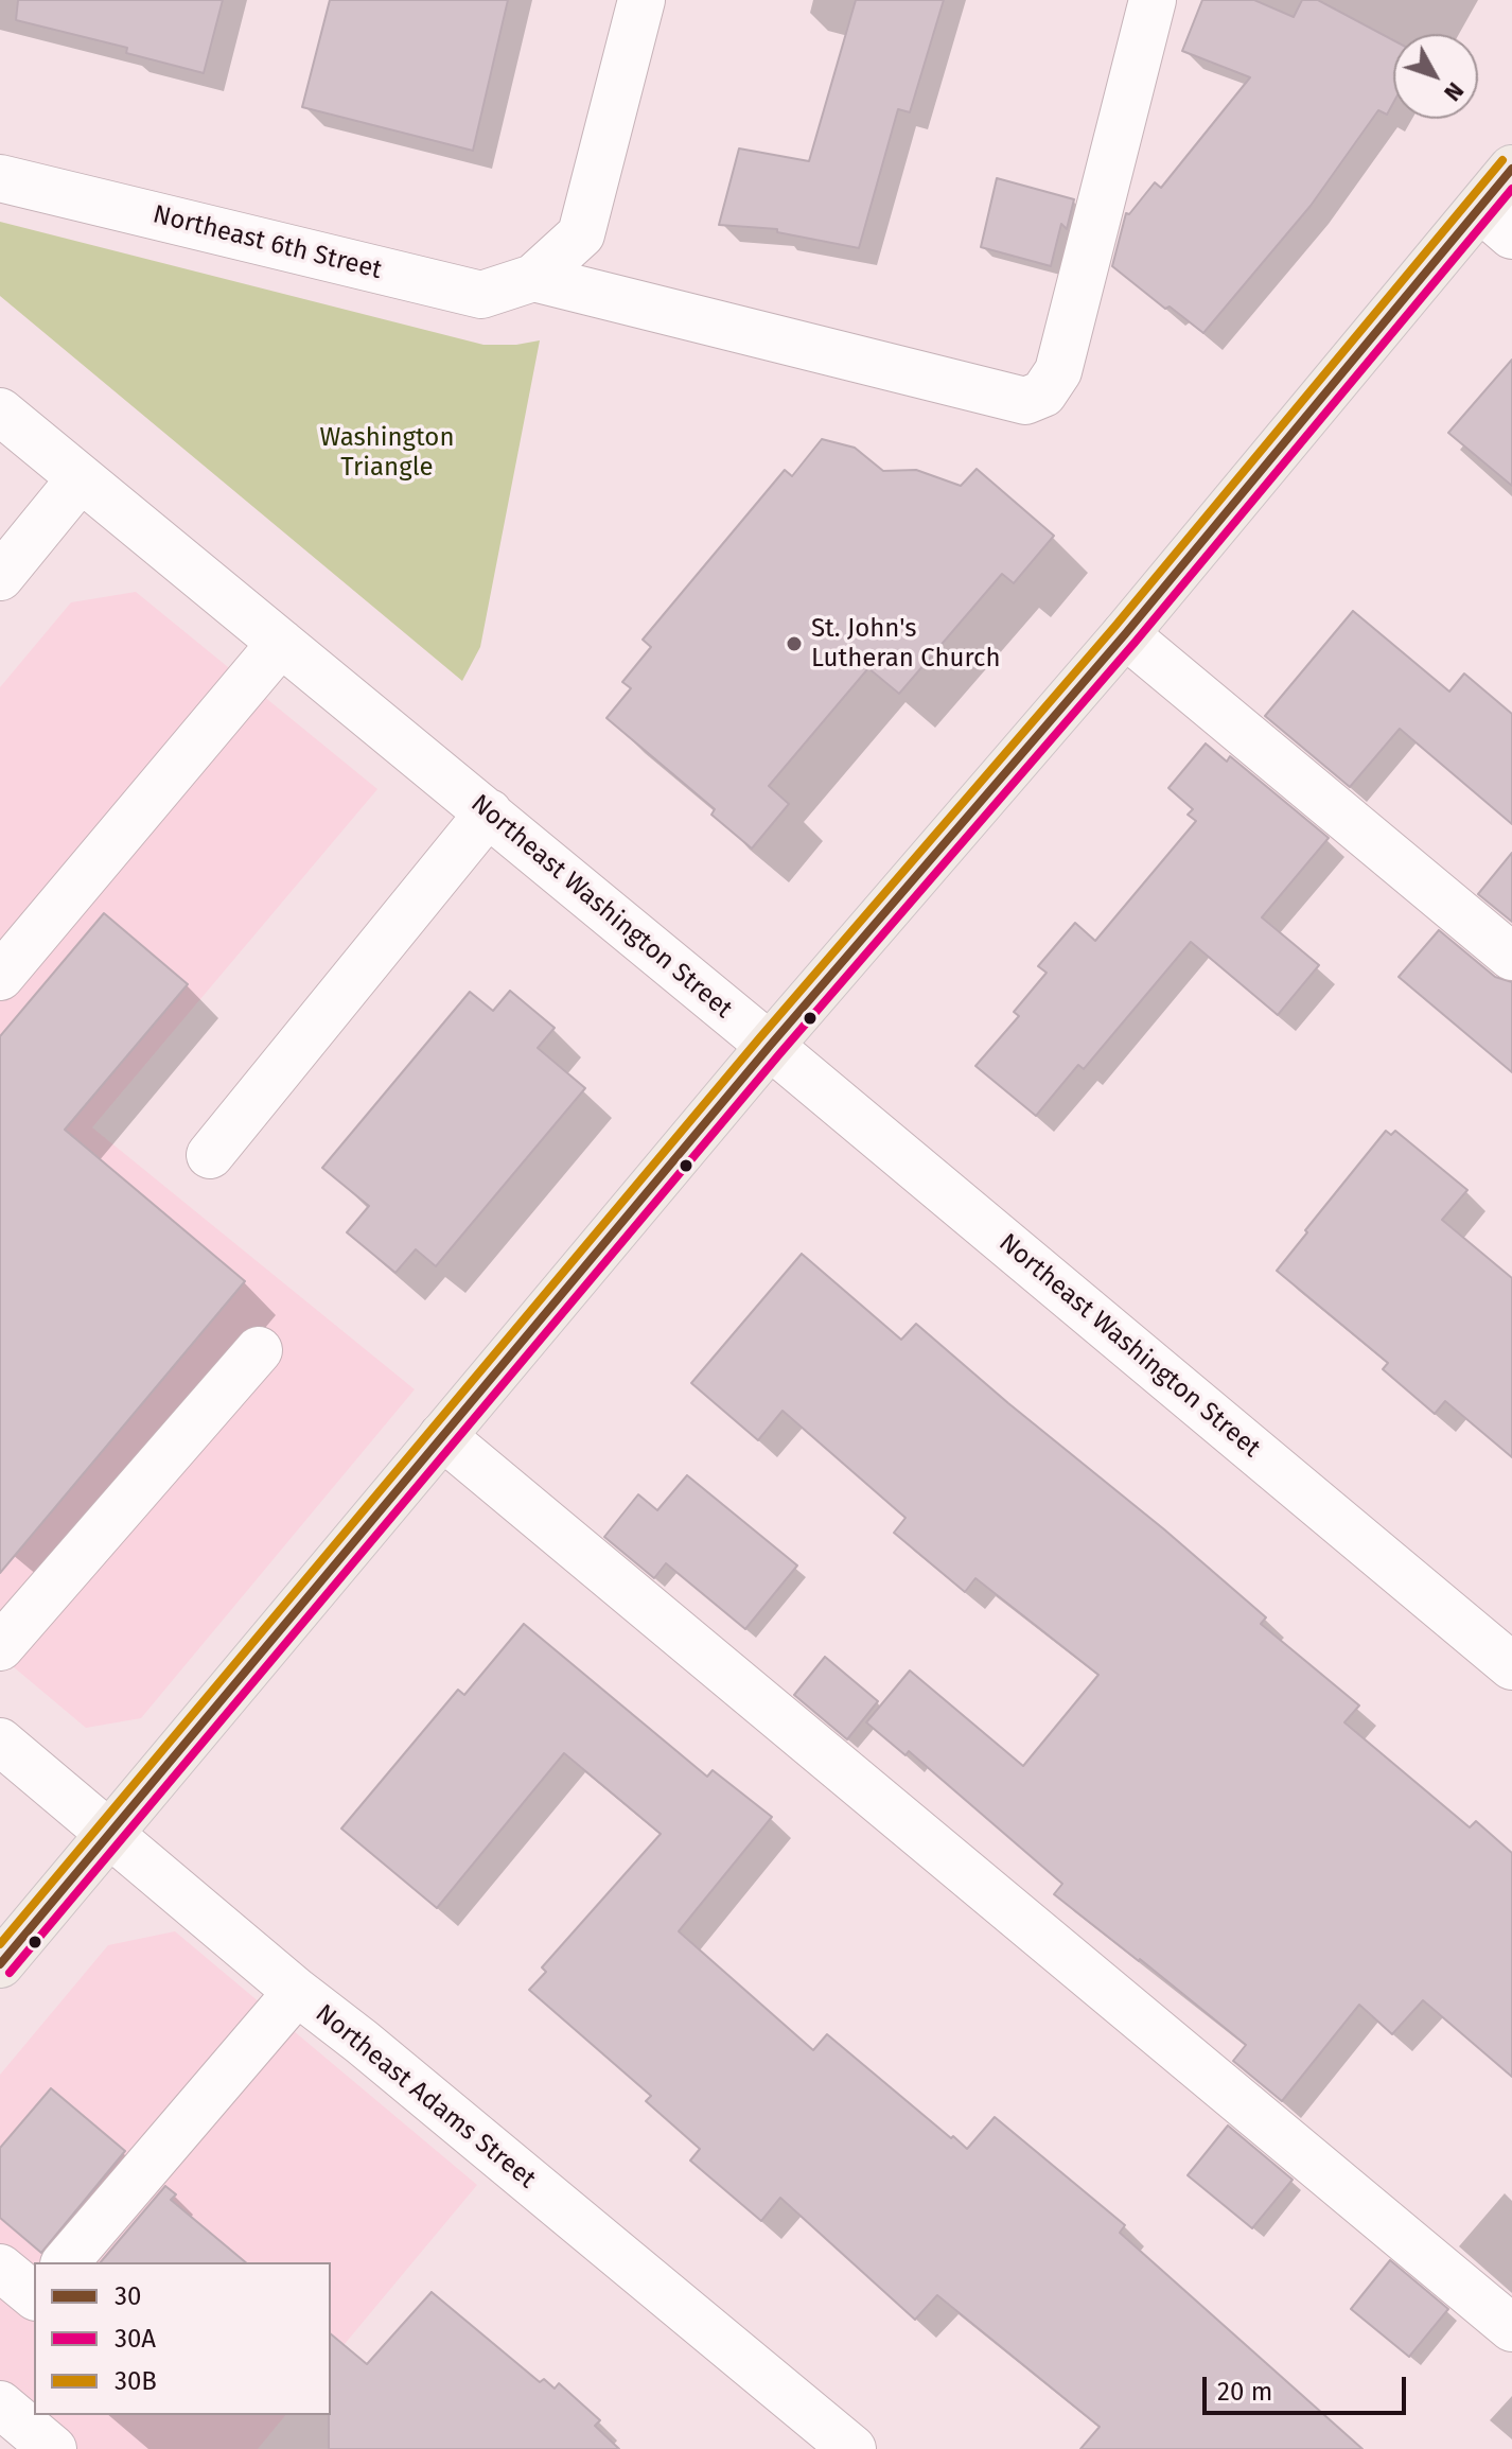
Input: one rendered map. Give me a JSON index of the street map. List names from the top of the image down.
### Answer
{
  "streets": {
    "street": ["Northeast 6th Street", "Northeast Washington Street", "Northeast Adams Street"]
  },
  "parks": ["Washington Triangle"],
  "places": ["St. John's Lutheran Church"],
  "lines": ["transit line 30B", "transit line 30", "transit line 30A"],
  "legend": ["30", "30A", "30B"],
  "scale_bar": "20 m",
  "north": "bottom right"
}
